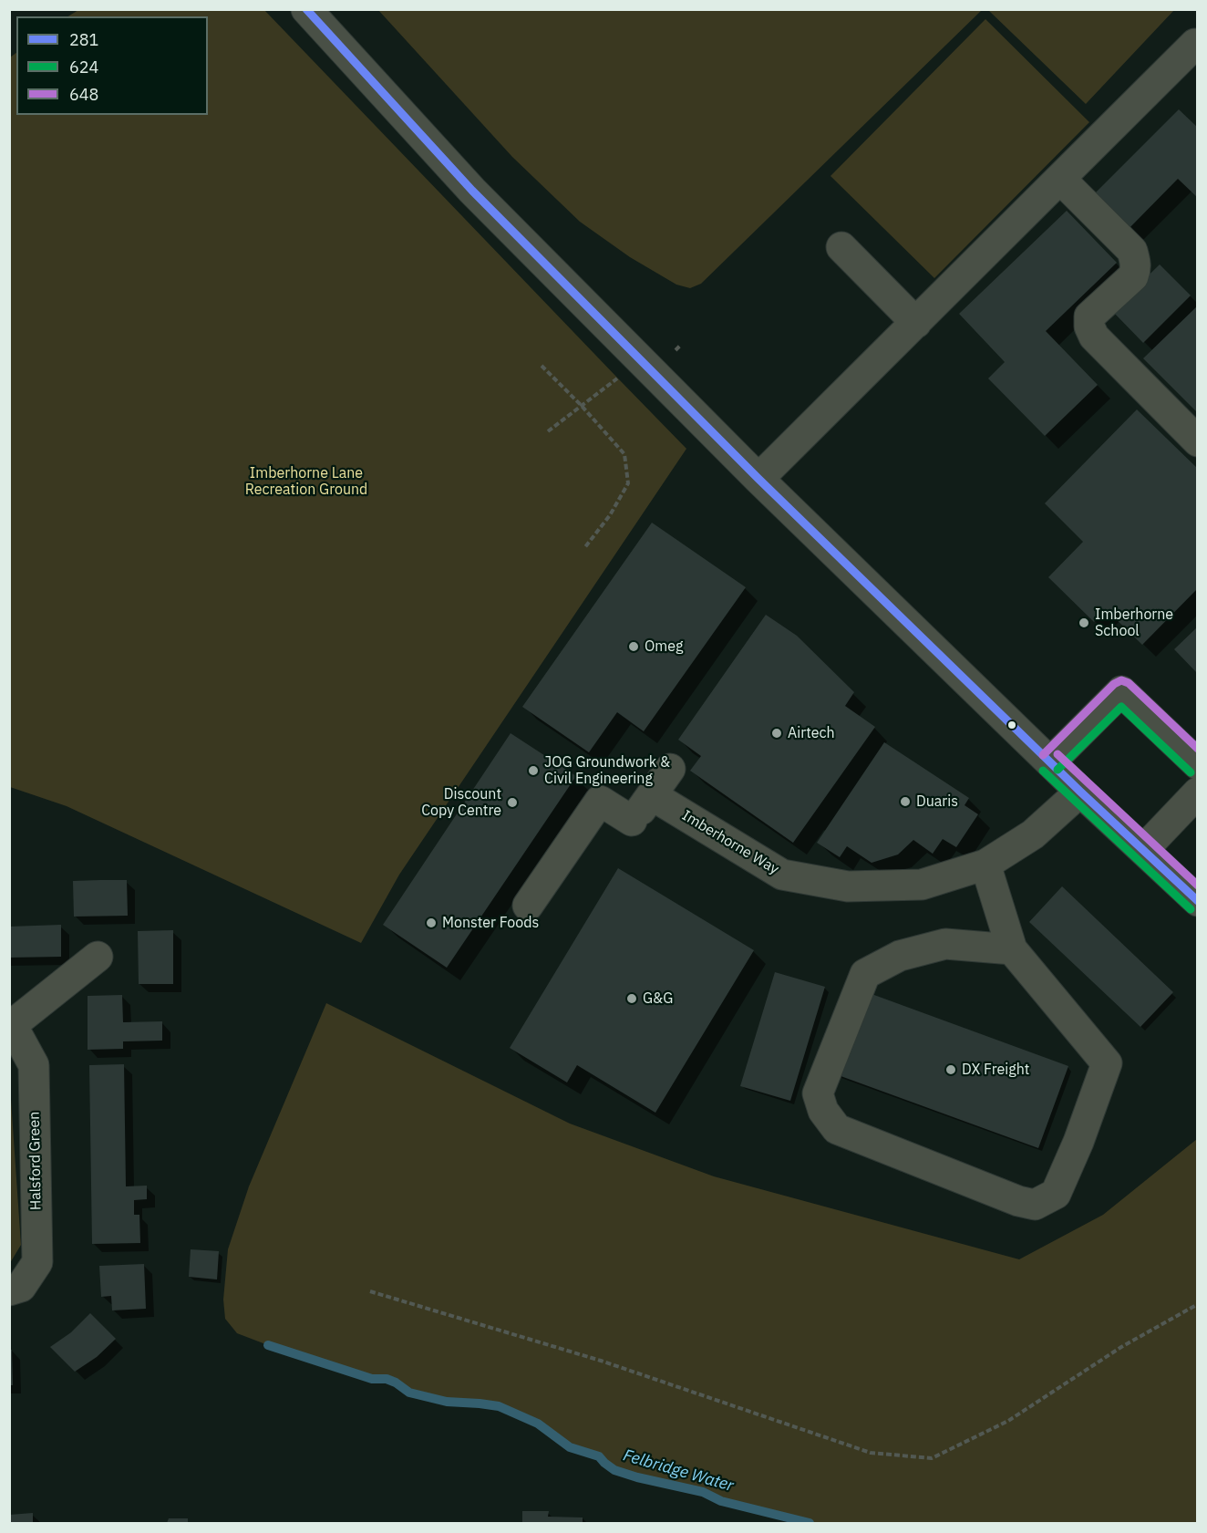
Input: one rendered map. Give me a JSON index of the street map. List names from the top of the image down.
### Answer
{
  "streets": {
    "street": ["Imberhorne Way", "Halsford Green"]
  },
  "water": ["Felbridge Water"],
  "parks": ["Imberhorne Lane Recreation Ground"],
  "places": [
    "Imberhorne School",
    "Omeg",
    "Airtech",
    "JOG Groundwork & Civil Engineering",
    "Duaris",
    "Discount Copy Centre",
    "Monster Foods",
    "G&G",
    "DX Freight"
  ],
  "lines": ["transit line 281", "transit line 648", "transit line 624"],
  "legend": ["281", "624", "648"]
}
